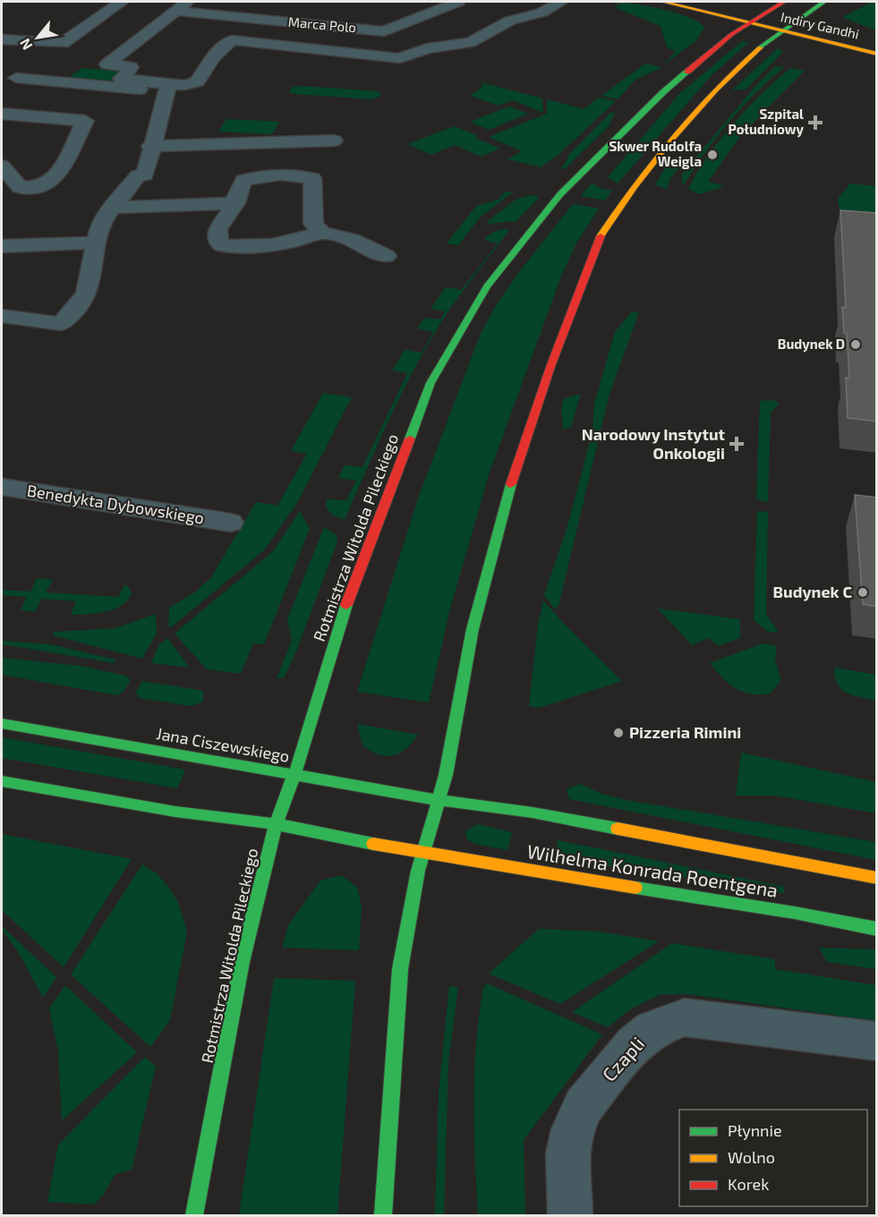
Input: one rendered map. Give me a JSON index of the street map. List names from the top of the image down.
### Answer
{
  "streets": {
    "main road": [
      "Indiry Gandhi",
      "Rotmistrza Witolda Pileckiego",
      "Jana Ciszewskiego",
      "Wilhelma Konrada Roentgena"
    ],
    "street": ["Marca Polo", "Benedykta Dybowskiego", "Czapli"]
  },
  "crossings": [
    ["Indiry Gandhi", "Rotmistrza Witolda Pileckiego"],
    ["Rotmistrza Witolda Pileckiego", "Jana Ciszewskiego"],
    ["Jana Ciszewskiego", "Wilhelma Konrada Roentgena"]
  ],
  "places": {
    "health": ["Szpital Południowy", "Narodowy Instytut Onkologii"],
    "other": [
      "Skwer Rudolfa Weigla",
      "Budynek D",
      "Budynek C",
      "Pizzeria Rimini"
    ]
  },
  "legend": ["Płynnie", "Wolno", "Korek"],
  "north": "bottom left"
}
